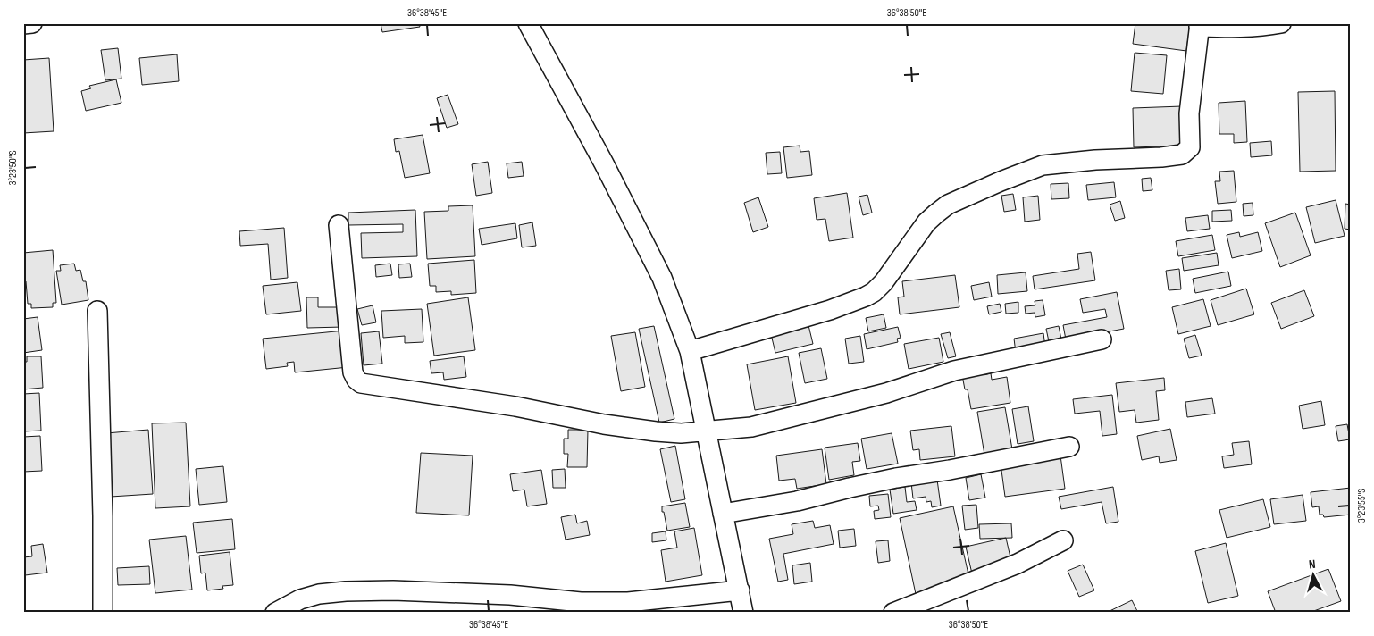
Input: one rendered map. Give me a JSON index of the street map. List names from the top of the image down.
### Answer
{
  "north": "top",
  "coordinates": [
    "36°38'45\"E",
    "36°38'50\"E",
    "3°23'50\"S",
    "3°23'55\"S"
  ]
}
